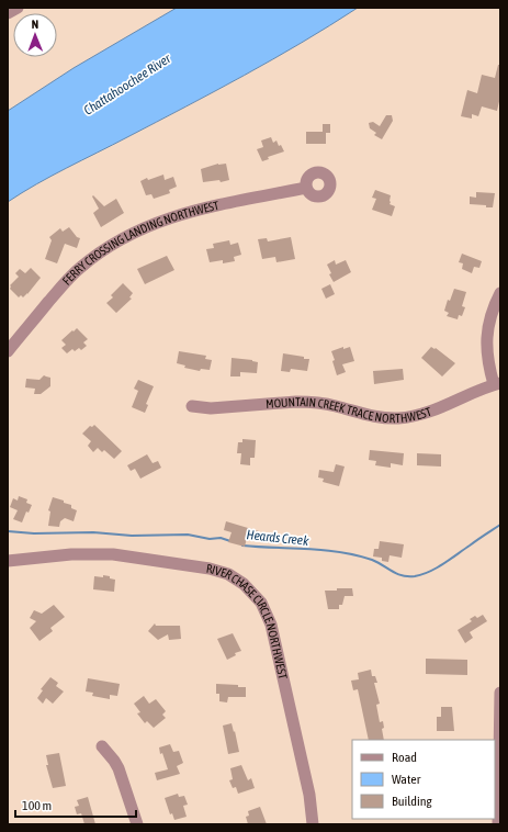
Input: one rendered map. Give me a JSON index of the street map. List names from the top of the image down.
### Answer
{
  "streets": {
    "street": ["FERRY CROSSING LANDING NORTHWEST", "MOUNTAIN CREEK TRACE NORTHWEST", "RIVER CHASE CIRCLE NORTHWEST"]
  },
  "water": ["Chattahoochee River", "Heards Creek"],
  "legend": ["Road", "Water", "Building"],
  "scale_bar": "100 m",
  "north": "top"
}
